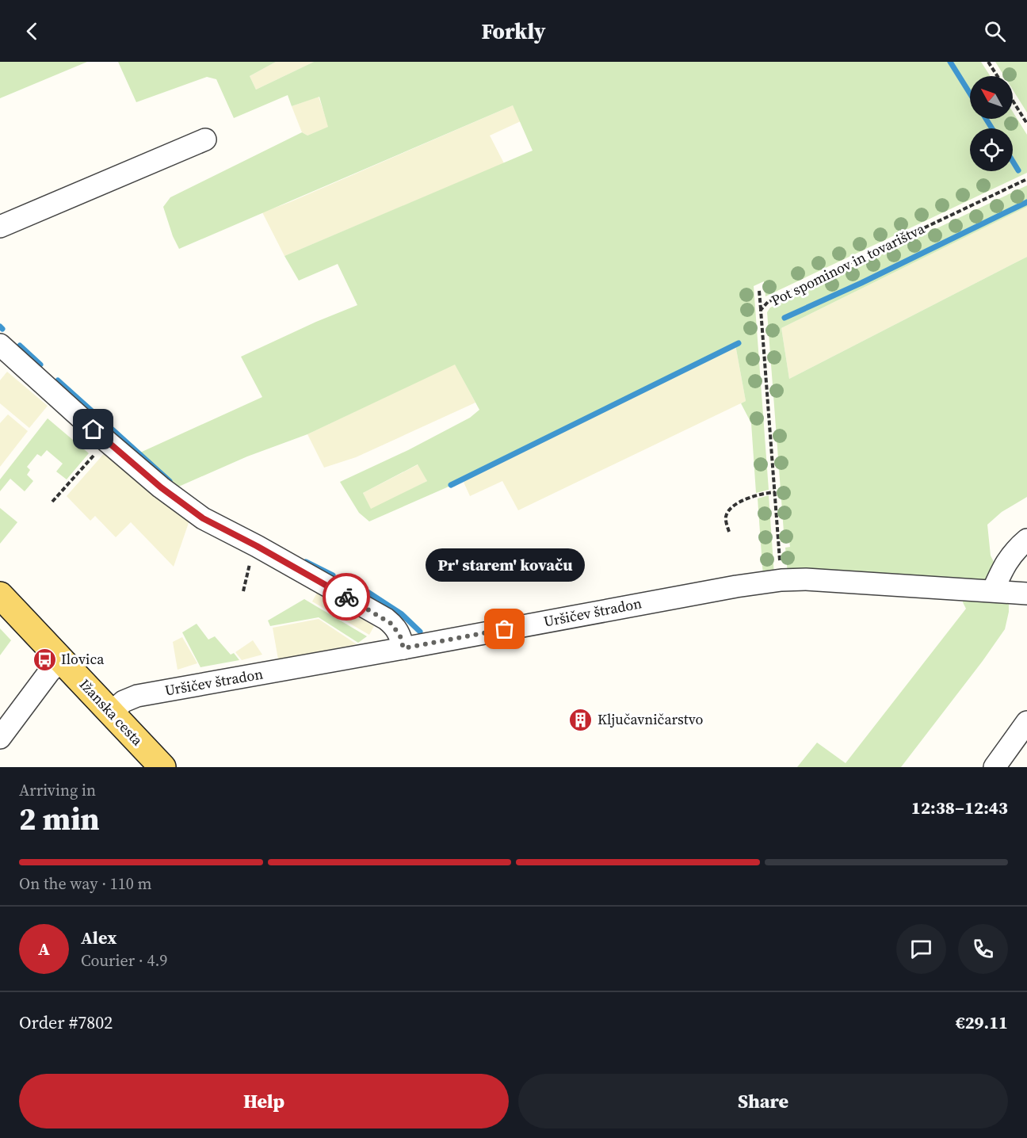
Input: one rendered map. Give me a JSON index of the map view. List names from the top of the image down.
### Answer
{
  "streets": {
    "main road": ["Ižanska cesta"],
    "street": ["Uršičev štradon"],
    "path": ["Pot spominov in tovarištva"]
  },
  "crossings": [
    ["Pot spominov in tovarištva", "Uršičev štradon"],
    ["Uršičev štradon", "Ižanska cesta"]
  ],
  "places": {
    "other": ["Pr' starem' kovaču"],
    "bus stop": ["Ilovica"],
    "building": ["Ključavničarstvo"]
  },
  "north": "top left",
  "page": {
    "header": "Forkly",
    "bubble": "Pr' starem' kovaču",
    "heading": ["2 min", "Arriving in", "12:38–12:43"],
    "panel": [
      "Alex",
      "Courier · 4.9",
      "Order #7802",
      "€29.11"
    ],
    "bar": "On the way · 110 m",
    "round": "A",
    "buttons": ["Help", "Share"]
  }
}
